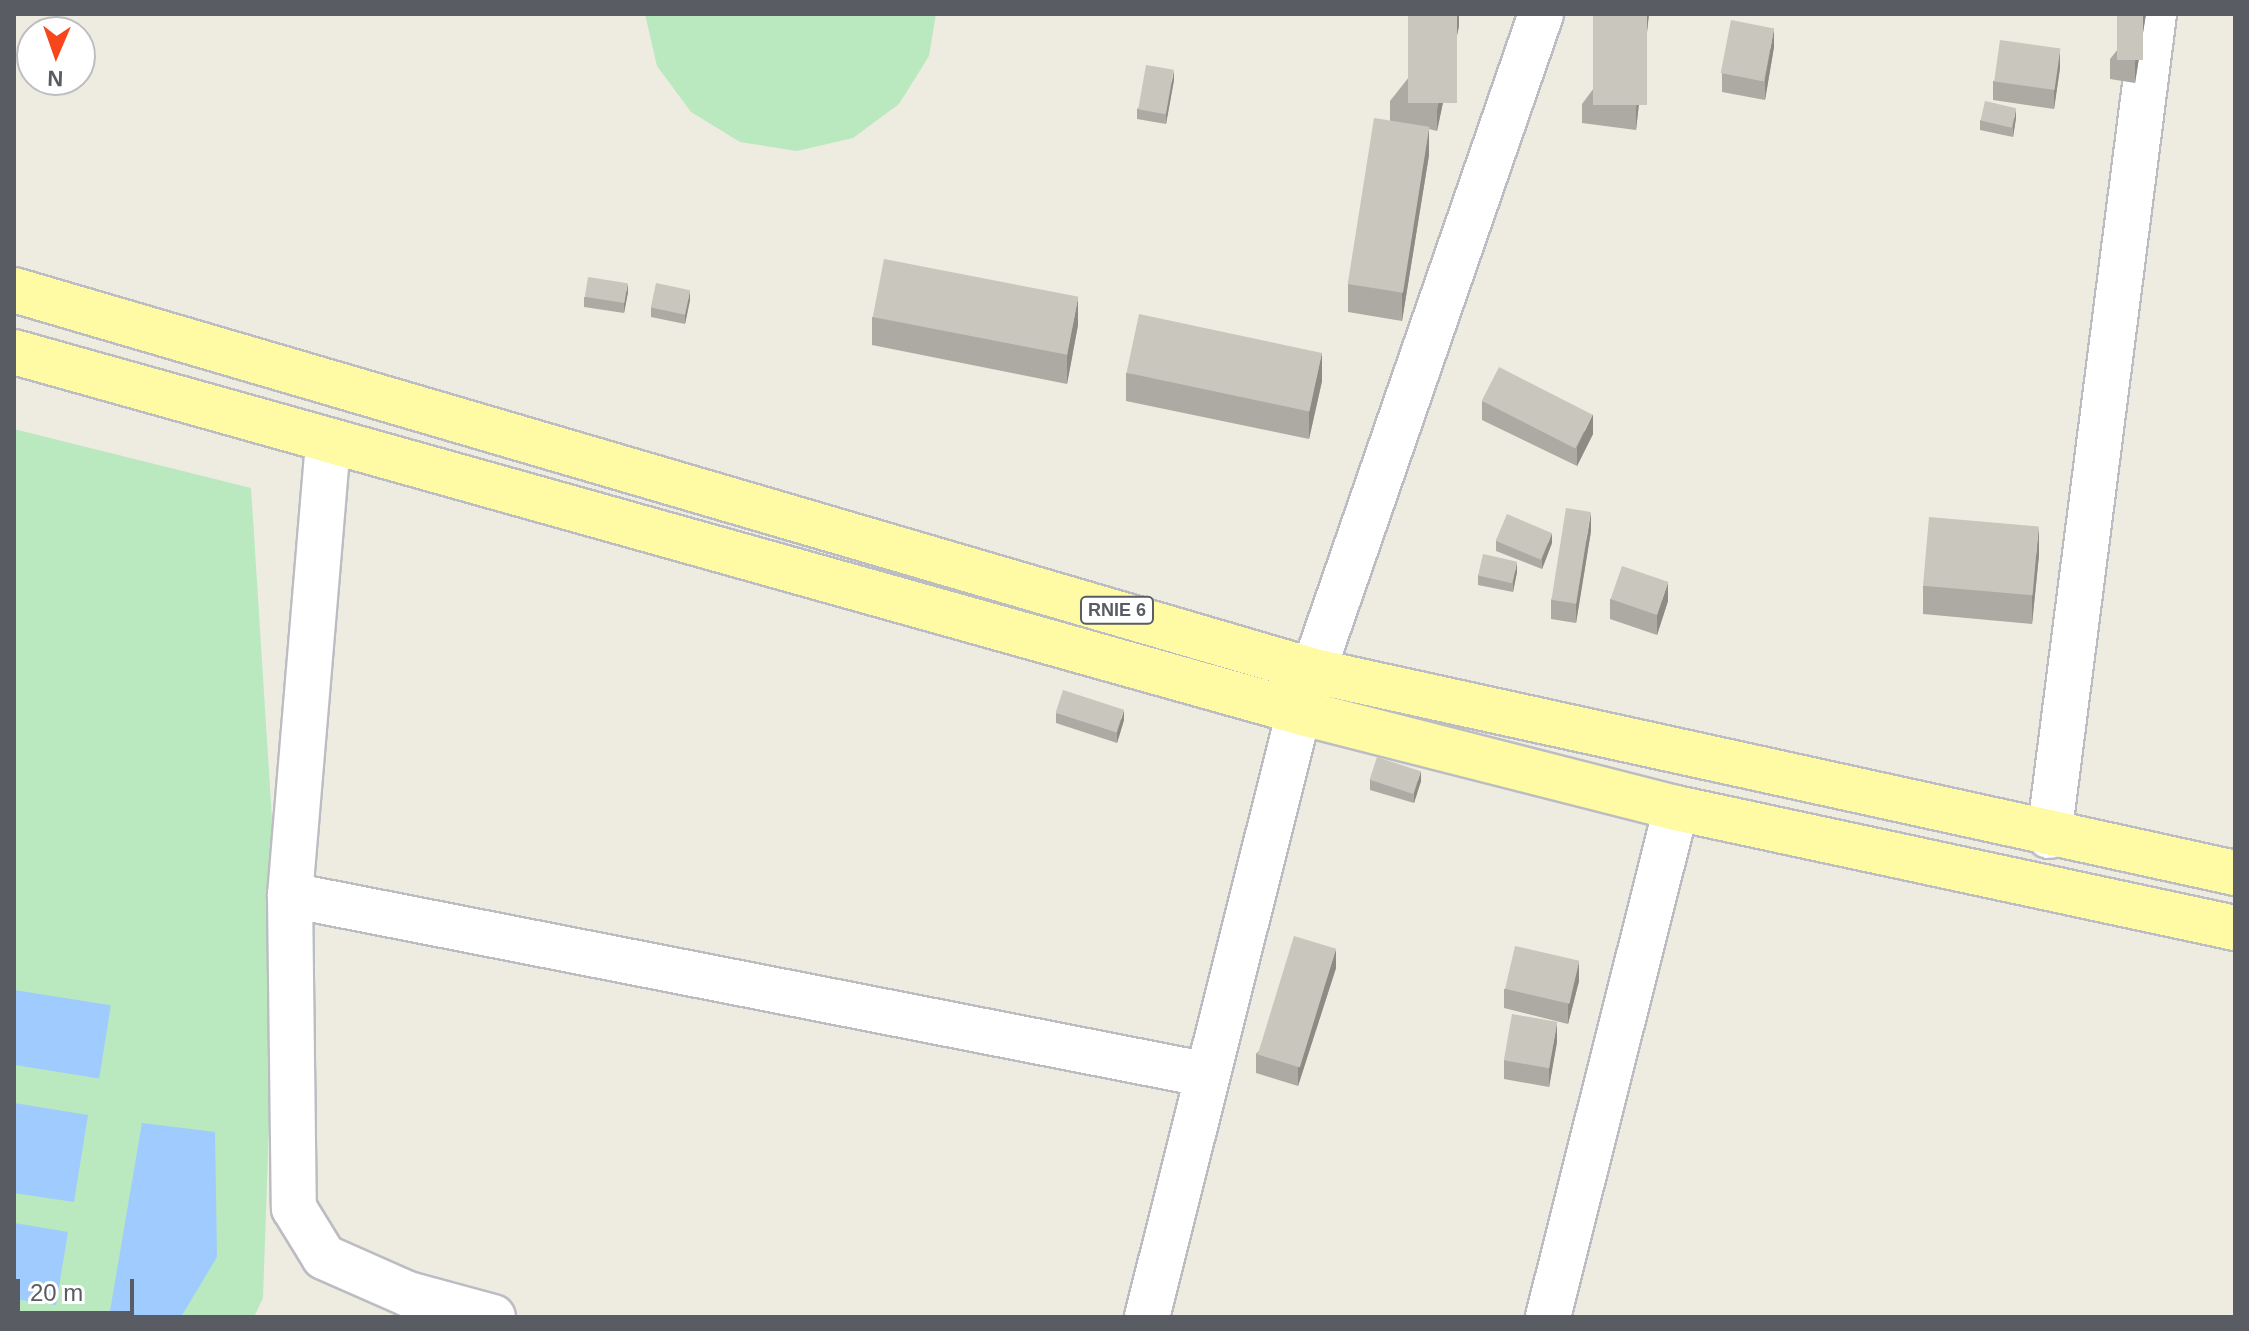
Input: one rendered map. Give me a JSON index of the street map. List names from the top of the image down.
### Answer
{
  "streets": {
    "main road": ["RNIE 6"]
  },
  "scale_bar": "20 m",
  "north": "bottom"
}
